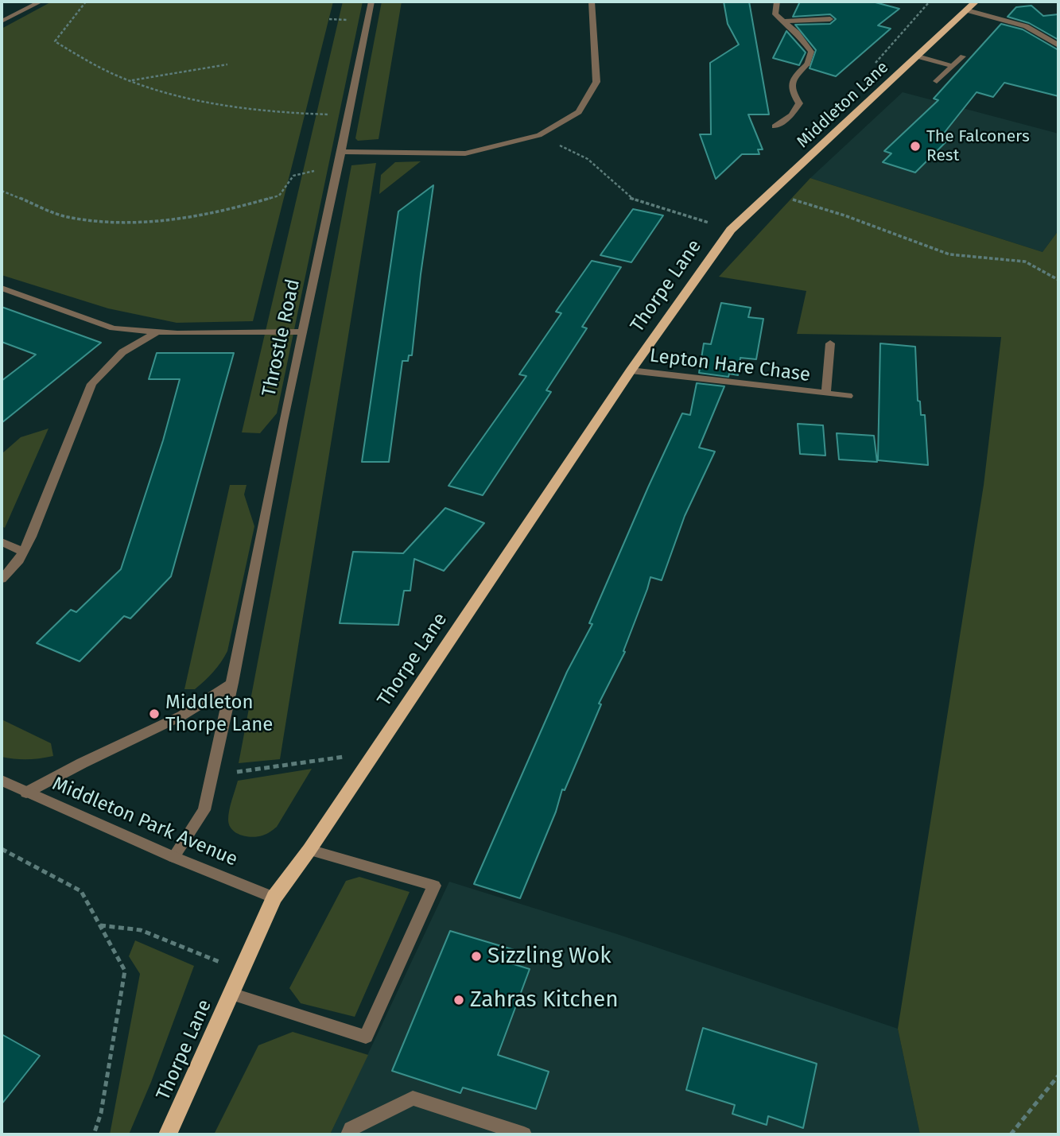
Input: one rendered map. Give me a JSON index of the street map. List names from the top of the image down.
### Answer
{
  "streets": {
    "main road": ["Middleton Lane", "Thorpe Lane"],
    "street": ["Throstle Road", "Lepton Hare Chase", "Middleton Park Avenue"]
  },
  "crossings": [
    ["Middleton Lane", "Thorpe Lane"],
    ["Thorpe Lane", "Lepton Hare Chase"],
    ["Thorpe Lane", "Middleton Park Avenue"],
    ["Throstle Road", "Middleton Park Avenue"]
  ],
  "places": [
    "The Falconers Rest",
    "Middleton Thorpe Lane",
    "Sizzling Wok",
    "Zahras Kitchen"
  ]
}
